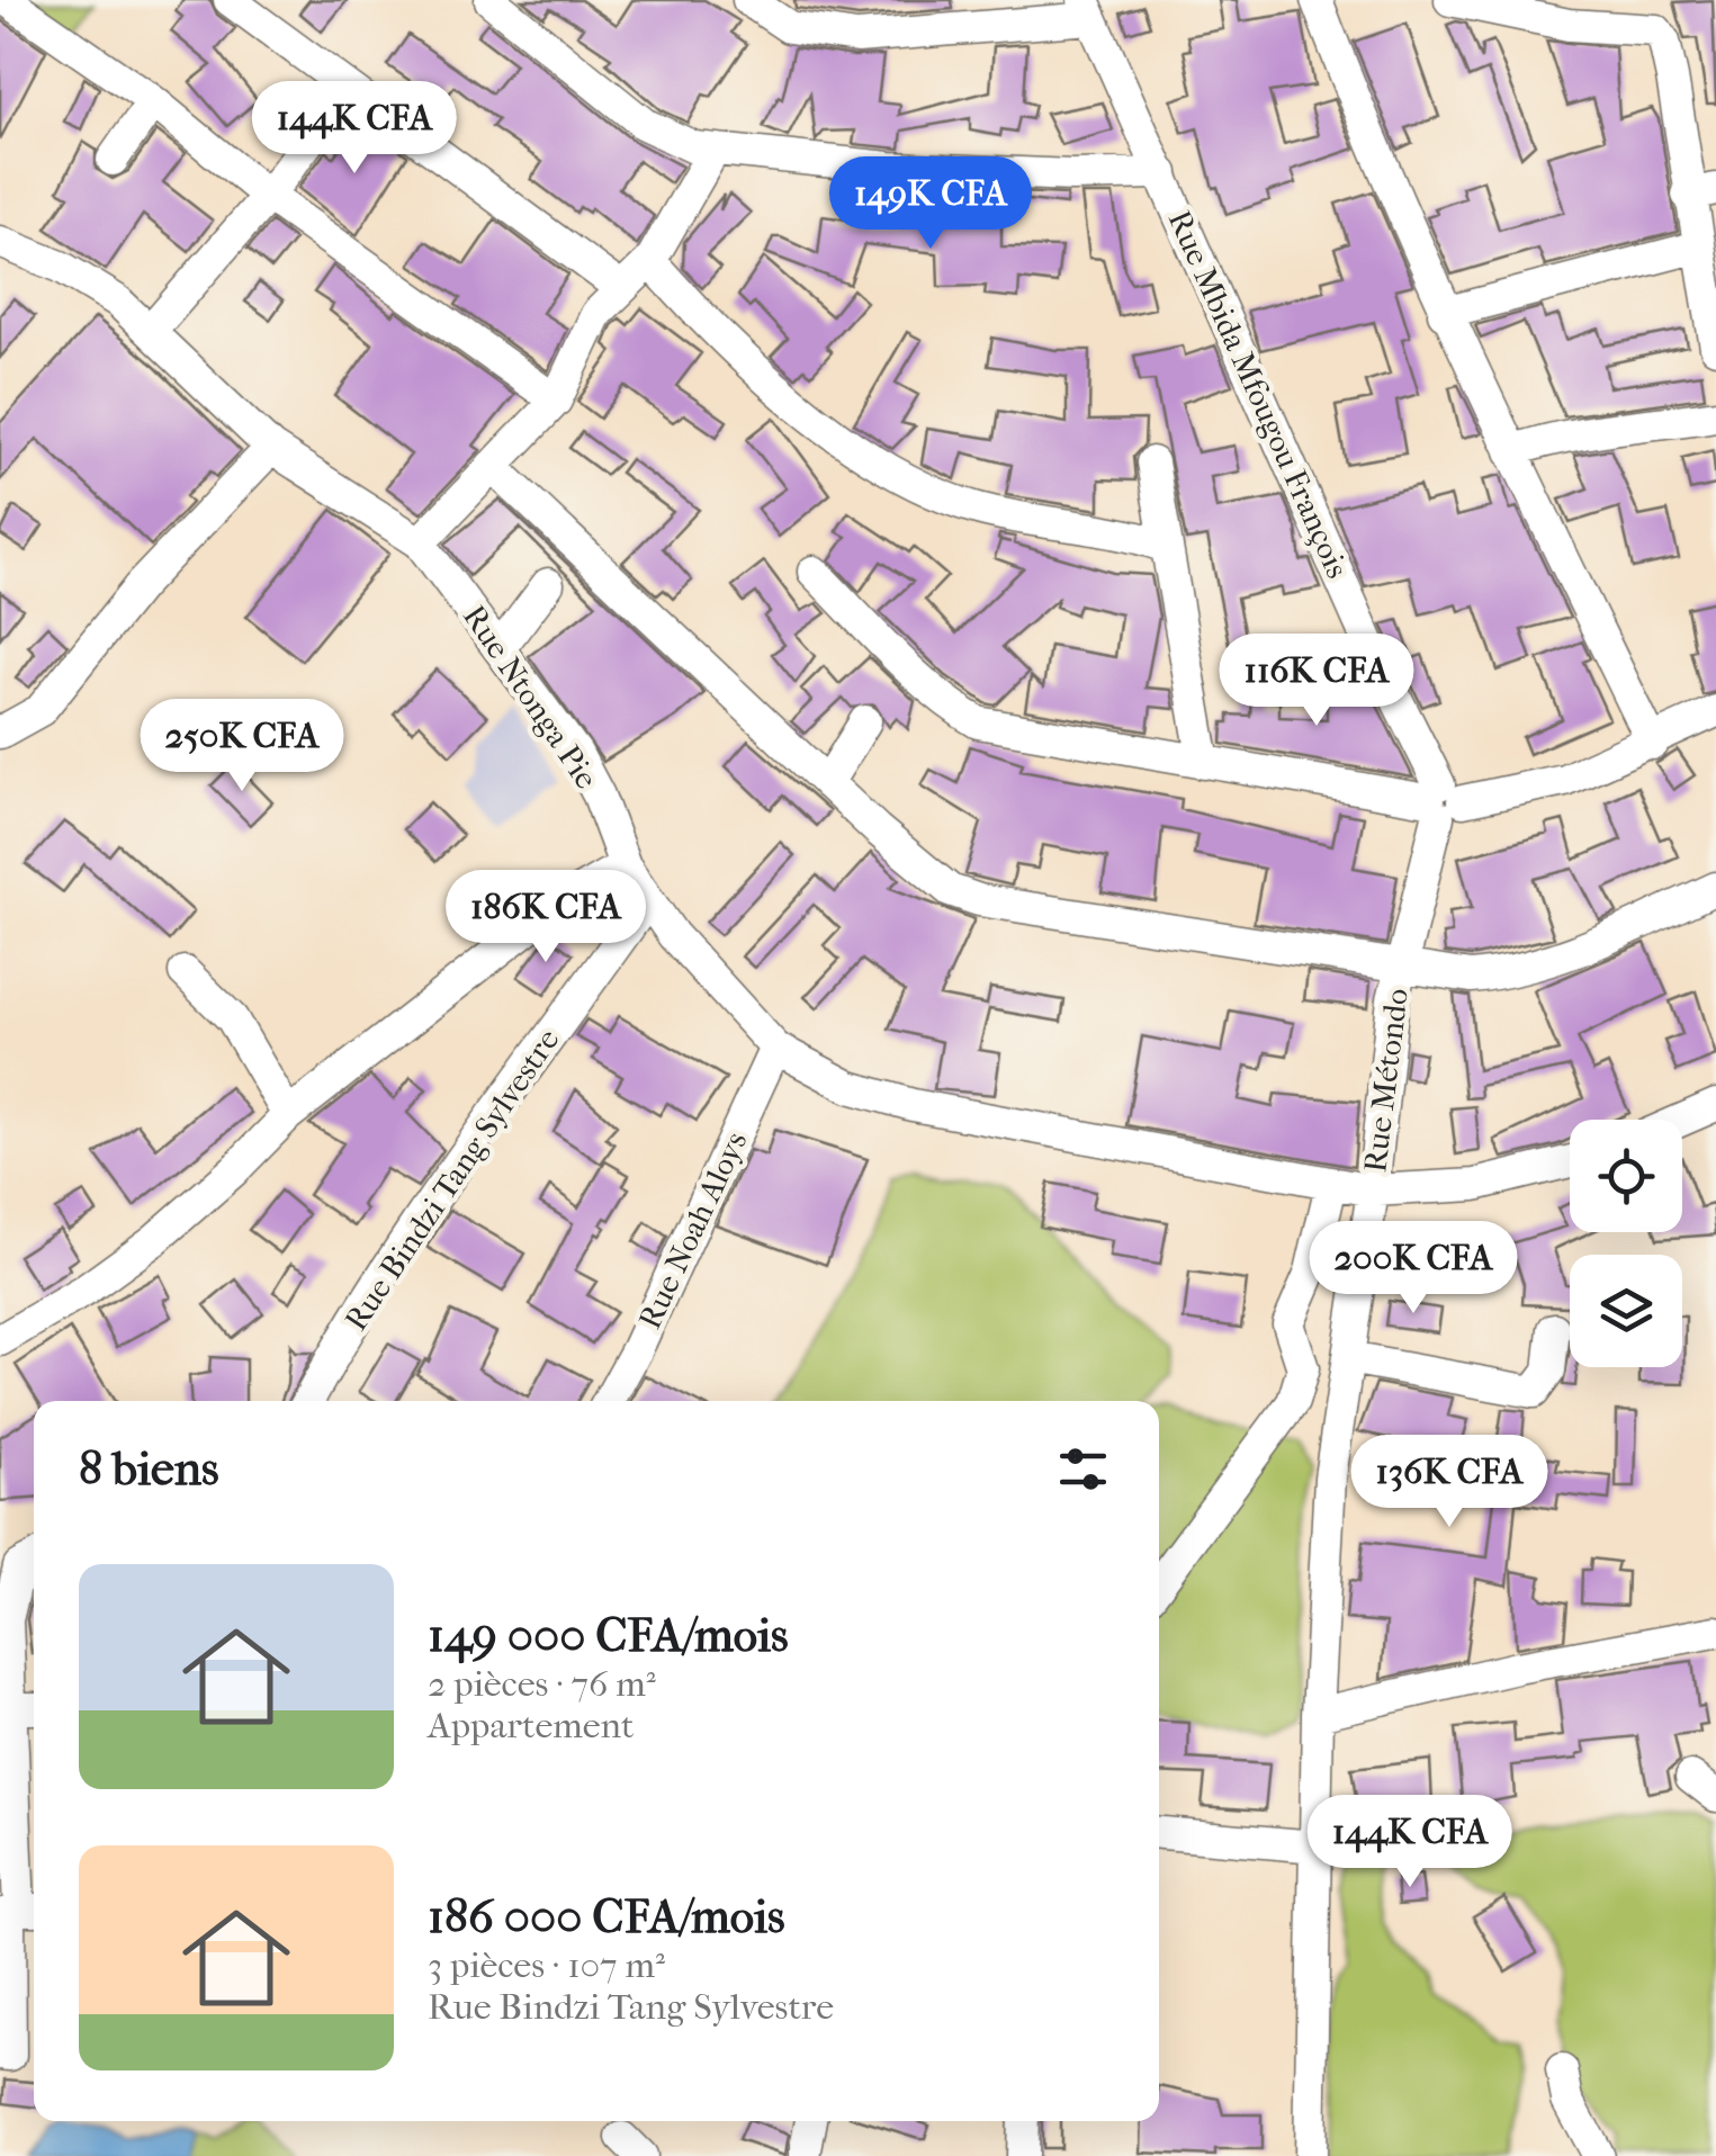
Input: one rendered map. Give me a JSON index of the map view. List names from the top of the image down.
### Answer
{
  "streets": {
    "street": [
      "Rue Mbida Mfougou François",
      "Rue Ntonga Pie",
      "Rue Métondo",
      "Rue Bindzi Tang Sylvestre",
      "Rue Noah Aloys"
    ]
  },
  "crossings": [
    ["Rue Mbida Mfougou François", "Rue Métondo"],
    ["Rue Ntonga Pie", "Rue Métondo"],
    ["Rue Ntonga Pie", "Rue Bindzi Tang Sylvestre"],
    ["Rue Ntonga Pie", "Rue Noah Aloys"]
  ],
  "page": {
    "price": [
      "144K CFA",
      "149K CFA",
      "116K CFA",
      "250K CFA",
      "186K CFA",
      "200K CFA",
      "136K CFA",
      "144K CFA"
    ],
    "heading": "8 biens",
    "list": [
      {
        "name": "149 000 CFA/mois",
        "note": "2 pièces · 76 m² · Appartement"
      },
      {
        "name": "186 000 CFA/mois",
        "note": "3 pièces · 107 m² · Rue Bindzi Tang Sylvestre"
      }
    ]
  }
}
